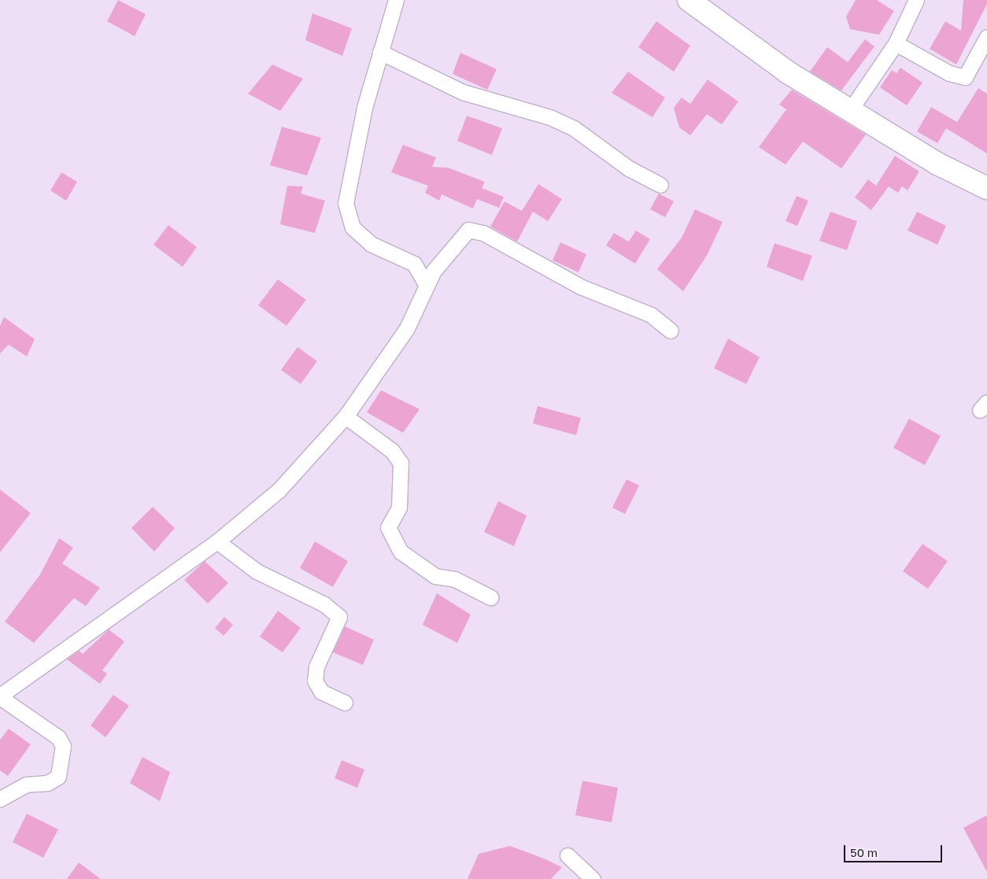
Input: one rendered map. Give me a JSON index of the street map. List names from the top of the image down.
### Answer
{
  "scale_bar": "50 m"
}
